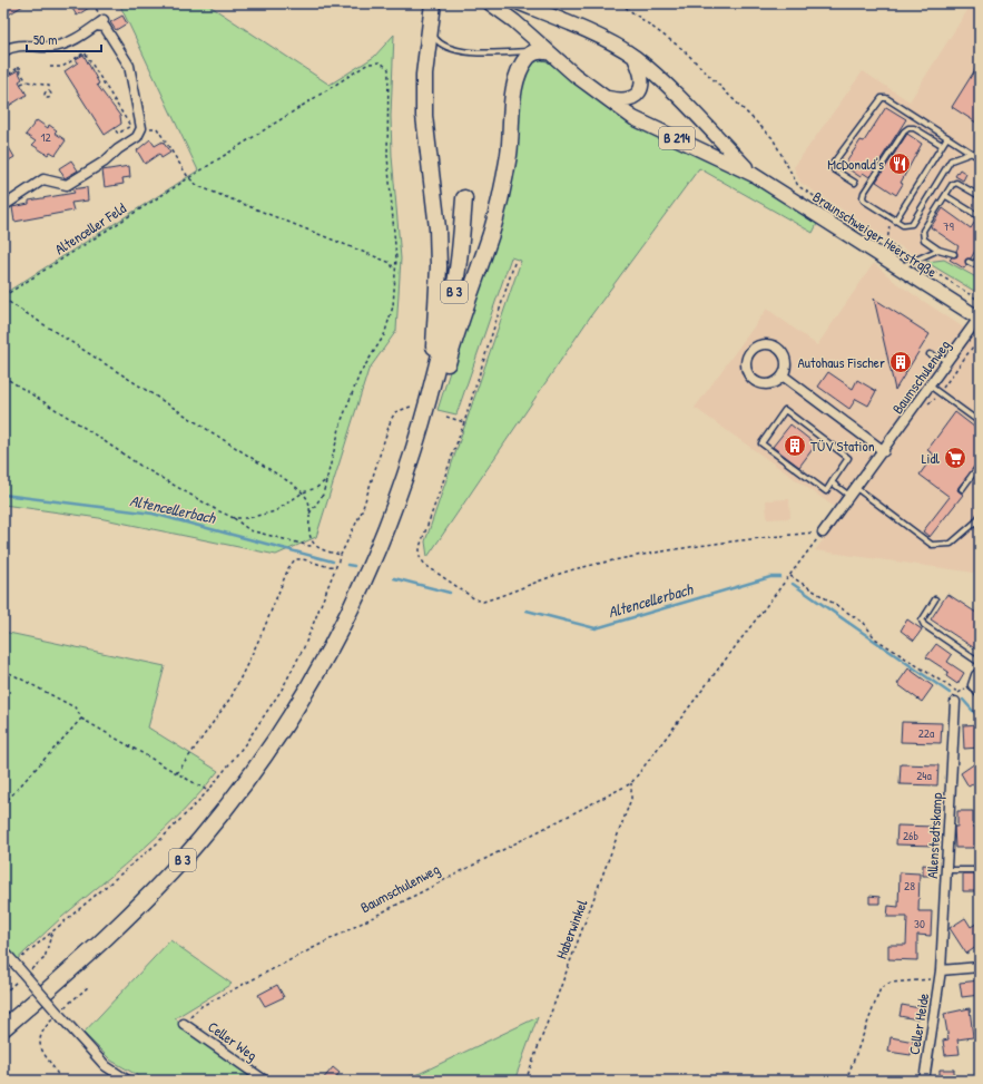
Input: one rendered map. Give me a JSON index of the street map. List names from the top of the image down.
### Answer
{
  "streets": {
    "highway": ["B 3"],
    "main road": ["B 214", "Braunschweiger Heerstraße"],
    "street": [
      "Baumschulenweg",
      "Allenstedtskamp",
      "Celler Heide",
      "Celler Weg"
    ],
    "path": ["Altenceller Feld", "Haberwinkel"]
  },
  "crossings": [
    ["B 214", "Braunschweiger Heerstraße"],
    ["Braunschweiger Heerstraße", "Baumschulenweg"],
    ["Baumschulenweg", "Haberwinkel"],
    ["Baumschulenweg", "Celler Weg"],
    ["Allenstedtskamp", "Celler Heide"]
  ],
  "water": ["Altencellerbach"],
  "places": {
    "restaurant": ["McDonald's"],
    "building": ["Autohaus Fischer", "TÜV Station"],
    "supermarket": ["Lidl"]
  },
  "house_numbers": [
    "12",
    "79",
    "22a",
    "24a",
    "26b",
    "28",
    "30"
  ],
  "scale_bar": "50 m"
}
